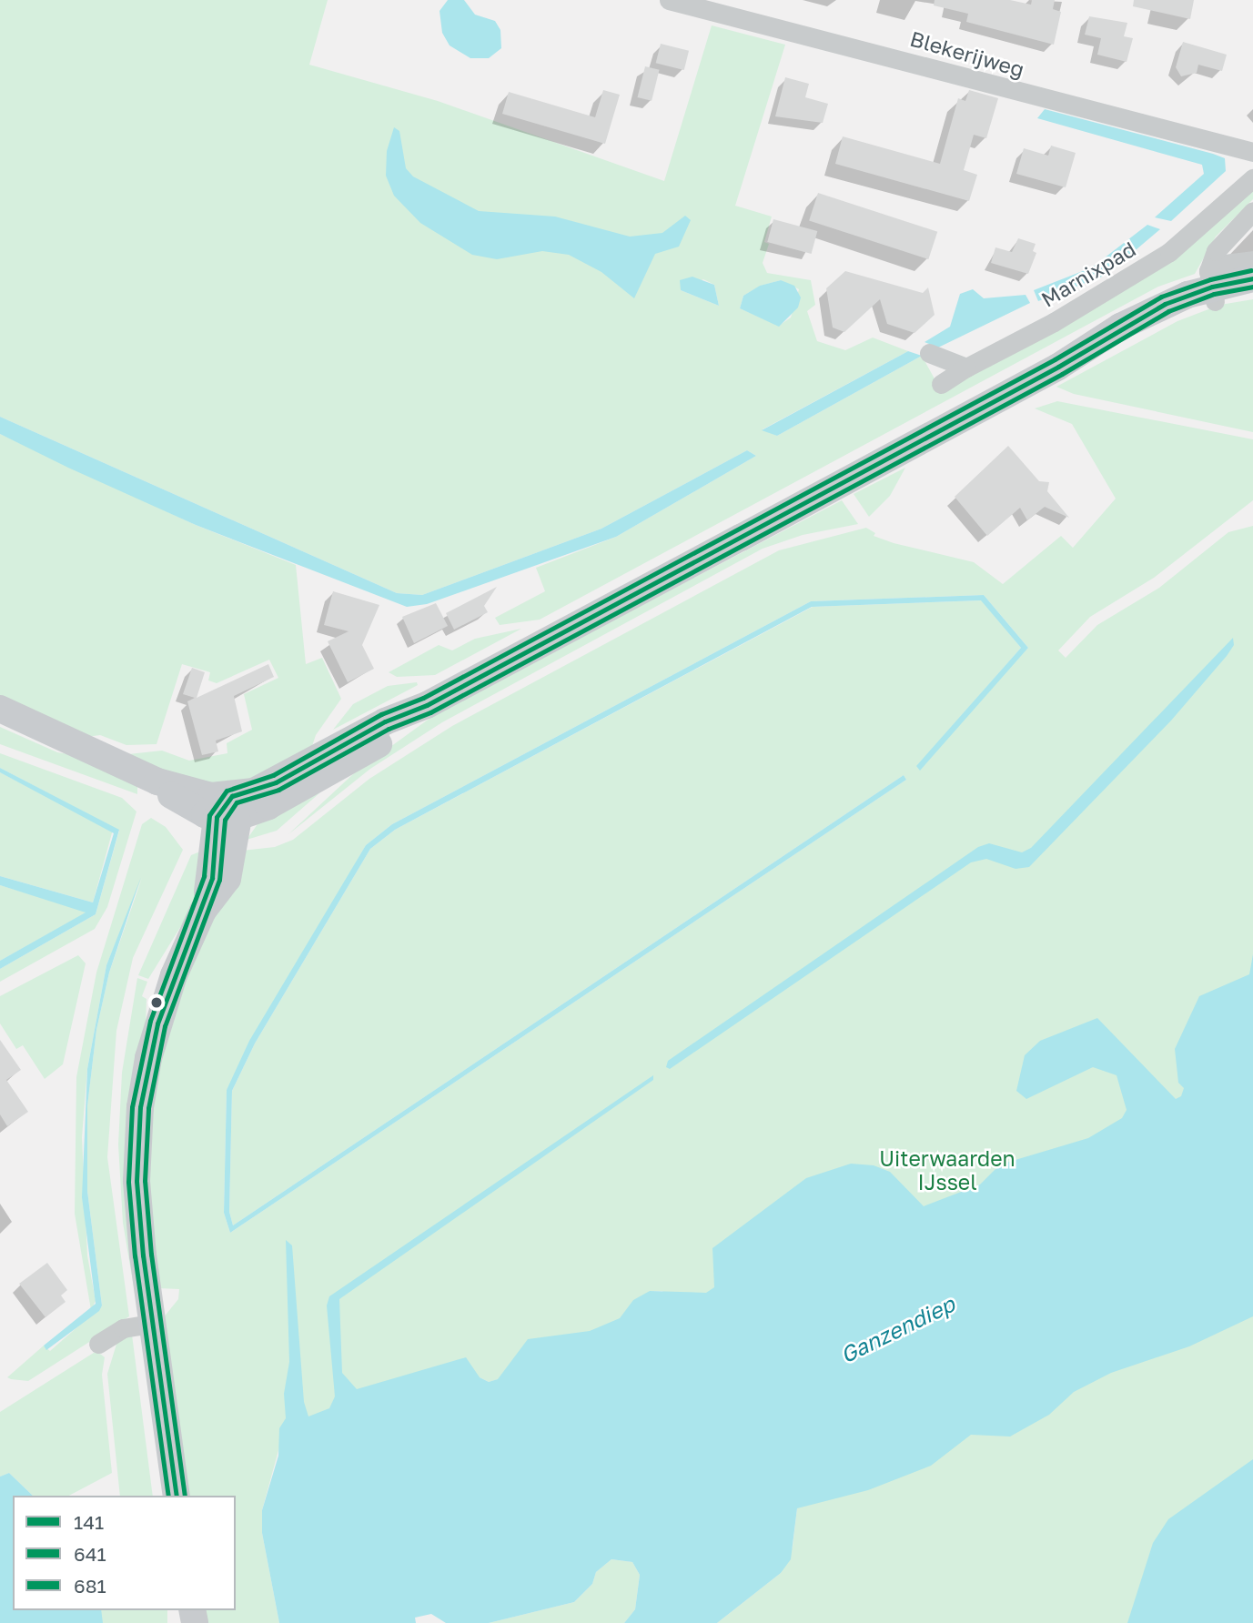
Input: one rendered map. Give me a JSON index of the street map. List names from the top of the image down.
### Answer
{
  "streets": {
    "street": ["Blekerijweg", "Marnixpad"]
  },
  "water": ["Ganzendiep"],
  "parks": ["Uiterwaarden IJssel"],
  "lines": ["transit line 681", "transit line 141", "transit line 641"],
  "legend": ["141", "641", "681"]
}
